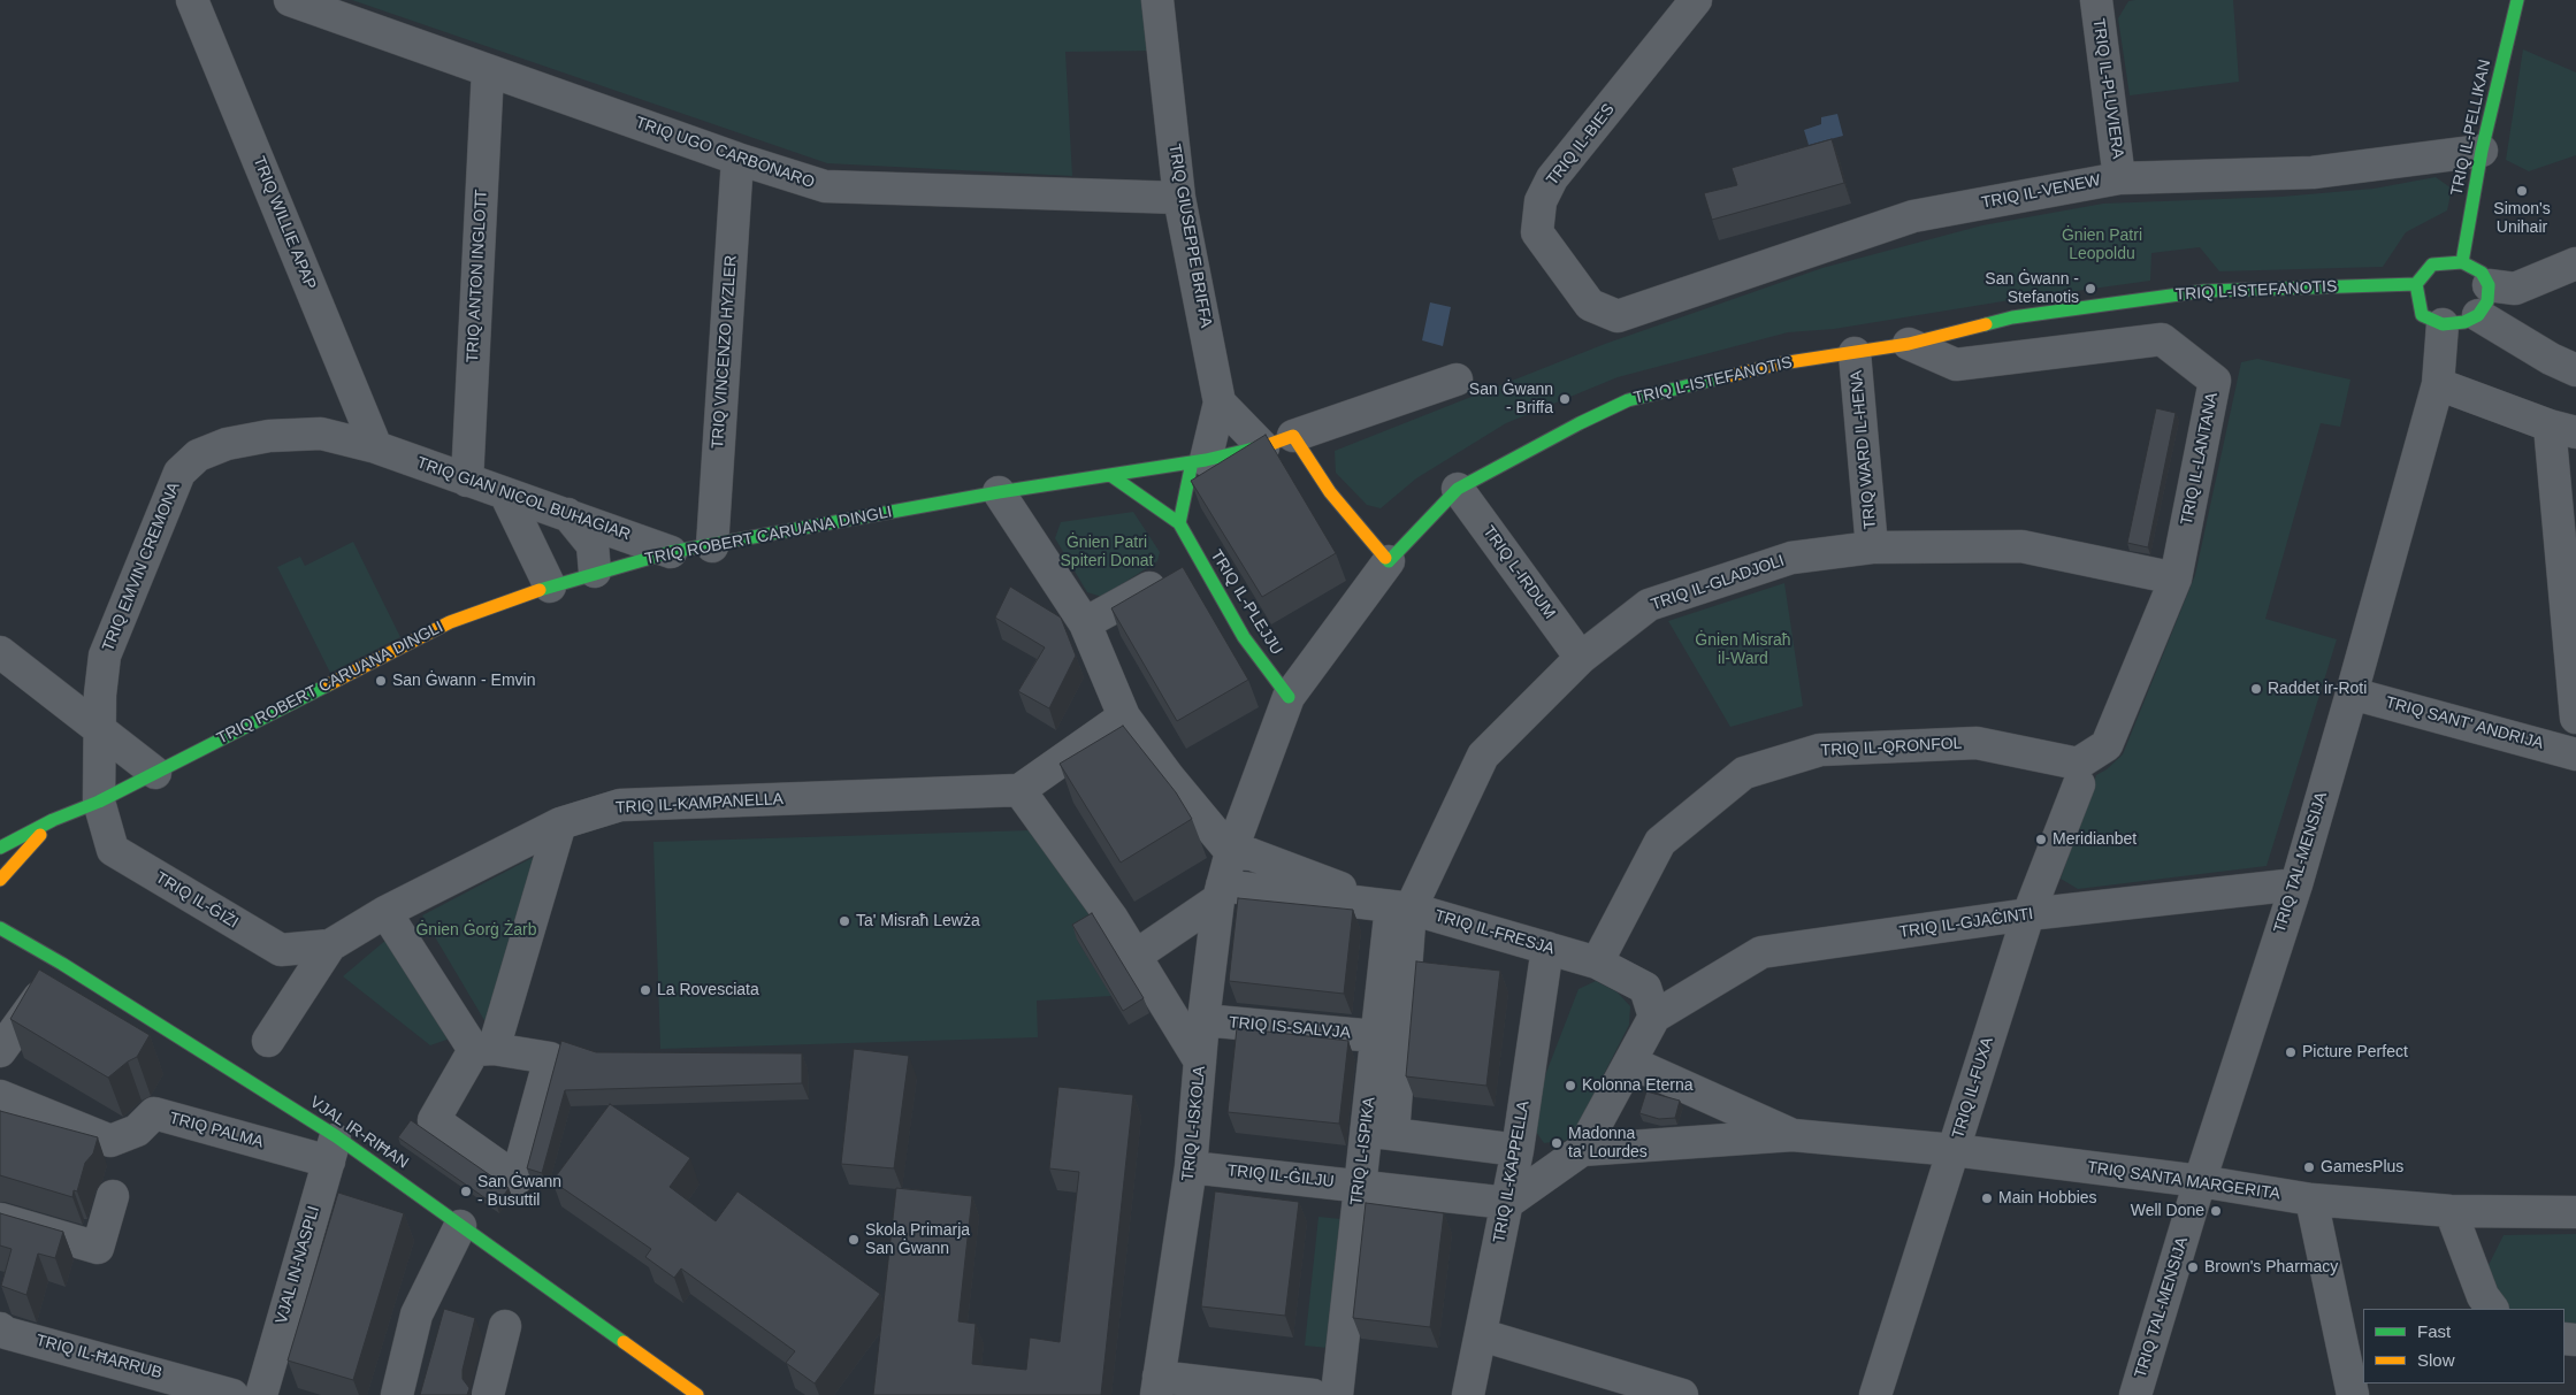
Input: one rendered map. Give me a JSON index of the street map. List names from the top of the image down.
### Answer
{
  "streets": {
    "street": [
      "TRIQ IL-PLUVIERA",
      "TRIQ IL-PELLIKAN",
      "TRIQ IL-BIES",
      "TRIQ UGO CARBONARO",
      "TRIQ IL-VENEW",
      "TRIQ WILLIE APAP",
      "TRIQ GIUSEPPE BRIFFA",
      "TRIQ ANTON INGLOTT",
      "TRIQ L-ISTEFANOTIS",
      "TRIQ VINCENZO HYZLER",
      "TRIQ WARD IL-HENA",
      "TRIQ IL-LANTANA",
      "TRIQ GIAN NICOL BUHAGIAR",
      "TRIQ ROBERT CARUANA DINGLI",
      "TRIQ EMVIN CREMONA",
      "TRIQ L-IRDUM",
      "TRIQ IL-GLADJOLI",
      "TRIQ IL-PLEJJU",
      "TRIQ SANT' ANDRIJA",
      "TRIQ IL-QRONFOL",
      "TRIQ IL-KAMPANELLA",
      "TRIQ TAL-MENSIJA",
      "TRIQ IL-ĠIŻI",
      "TRIQ IL-GJAĊINTI",
      "TRIQ IL-FRESJA",
      "TRIQ IS-SALVJA",
      "TRIQ IL-FUXA",
      "TRIQ L-ISKOLA",
      "TRIQ PALMA",
      "VJAL IR-RIĦAN",
      "TRIQ L-ISPIKA",
      "TRIQ IL-KAPPELLA",
      "TRIQ IL-ĠILJU",
      "TRIQ SANTA MARGERITA",
      "VJAL IN-NASPLI",
      "TRIQ IL-ĦARRUB"
    ]
  },
  "crossings": [
    ["TRIQ IL-PLUVIERA", "TRIQ IL-VENEW"],
    ["TRIQ IL-PELLIKAN", "TRIQ IL-VENEW"],
    ["TRIQ IL-PELLIKAN", "TRIQ L-ISTEFANOTIS"],
    ["TRIQ IL-PELLIKAN", "TRIQ TAL-MENSIJA"],
    ["TRIQ IL-BIES", "TRIQ IL-VENEW"],
    ["TRIQ UGO CARBONARO", "TRIQ GIUSEPPE BRIFFA"],
    ["TRIQ UGO CARBONARO", "TRIQ ANTON INGLOTT"],
    ["TRIQ UGO CARBONARO", "TRIQ VINCENZO HYZLER"],
    ["TRIQ WILLIE APAP", "TRIQ GIAN NICOL BUHAGIAR"],
    ["TRIQ WILLIE APAP", "TRIQ EMVIN CREMONA"],
    ["TRIQ GIUSEPPE BRIFFA", "TRIQ ROBERT CARUANA DINGLI"],
    ["TRIQ ANTON INGLOTT", "TRIQ GIAN NICOL BUHAGIAR"],
    ["TRIQ L-ISTEFANOTIS", "TRIQ WARD IL-HENA"],
    ["TRIQ L-ISTEFANOTIS", "TRIQ IL-LANTANA"],
    ["TRIQ L-ISTEFANOTIS", "TRIQ L-IRDUM"],
    ["TRIQ L-ISTEFANOTIS", "TRIQ IL-PLEJJU"],
    ["TRIQ L-ISTEFANOTIS", "TRIQ TAL-MENSIJA"],
    ["TRIQ L-ISTEFANOTIS", "TRIQ IL-FRESJA"],
    ["TRIQ L-ISTEFANOTIS", "TRIQ L-ISKOLA"],
    ["TRIQ VINCENZO HYZLER", "TRIQ ROBERT CARUANA DINGLI"],
    ["TRIQ WARD IL-HENA", "TRIQ IL-GLADJOLI"],
    ["TRIQ IL-LANTANA", "TRIQ IL-GLADJOLI"],
    ["TRIQ IL-LANTANA", "TRIQ IL-QRONFOL"],
    ["TRIQ IL-LANTANA", "TRIQ IL-FUXA"],
    ["TRIQ GIAN NICOL BUHAGIAR", "TRIQ ROBERT CARUANA DINGLI"],
    ["TRIQ GIAN NICOL BUHAGIAR", "TRIQ EMVIN CREMONA"],
    ["TRIQ ROBERT CARUANA DINGLI", "TRIQ EMVIN CREMONA"],
    ["TRIQ ROBERT CARUANA DINGLI", "TRIQ IL-PLEJJU"],
    ["TRIQ ROBERT CARUANA DINGLI", "TRIQ IL-ĠIŻI"],
    ["TRIQ EMVIN CREMONA", "TRIQ IL-ĠIŻI"],
    ["TRIQ L-IRDUM", "TRIQ IL-GLADJOLI"],
    ["TRIQ IL-GLADJOLI", "TRIQ IL-FRESJA"],
    ["TRIQ IL-GLADJOLI", "TRIQ L-ISPIKA"],
    ["TRIQ SANT' ANDRIJA", "TRIQ TAL-MENSIJA"],
    ["TRIQ IL-QRONFOL", "TRIQ IL-FRESJA"],
    ["TRIQ IL-QRONFOL", "TRIQ IL-FUXA"],
    ["TRIQ IL-KAMPANELLA", "TRIQ IL-ĠIŻI"],
    ["TRIQ TAL-MENSIJA", "TRIQ IL-GJAĊINTI"],
    ["TRIQ TAL-MENSIJA", "TRIQ SANTA MARGERITA"],
    ["TRIQ IL-GJAĊINTI", "TRIQ IL-FUXA"],
    ["TRIQ IL-FRESJA", "TRIQ L-ISKOLA"],
    ["TRIQ IL-FRESJA", "TRIQ L-ISPIKA"],
    ["TRIQ IL-FRESJA", "TRIQ IL-KAPPELLA"],
    ["TRIQ IS-SALVJA", "TRIQ L-ISKOLA"],
    ["TRIQ IS-SALVJA", "TRIQ L-ISPIKA"],
    ["TRIQ IL-FUXA", "TRIQ SANTA MARGERITA"],
    ["TRIQ L-ISKOLA", "TRIQ IL-ĠILJU"],
    ["TRIQ PALMA", "VJAL IR-RIĦAN"],
    ["TRIQ PALMA", "VJAL IN-NASPLI"],
    ["VJAL IR-RIĦAN", "VJAL IN-NASPLI"],
    ["TRIQ L-ISPIKA", "TRIQ IL-ĠILJU"],
    ["TRIQ IL-KAPPELLA", "TRIQ IL-ĠILJU"]
  ],
  "parks": [
    "Ġnien Patri Leopoldu",
    "Ġnien Patri Spiteri Donat",
    "Ġnien Misraħ il-Ward",
    "Ġnien Ġorġ Żarb"
  ],
  "places": [
    "Simon's Unihair",
    "San Ġwann - Stefanotis",
    "San Ġwann - Briffa",
    "San Ġwann - Emvin",
    "Raddet ir-Roti",
    "Meridianbet",
    "Ta' Misraħ Lewża",
    "La Rovesciata",
    "Picture Perfect",
    "Kolonna Eterna",
    "Madonna ta' Lourdes",
    "GamesPlus",
    "San Ġwann - Busuttil",
    "Main Hobbies",
    "Well Done",
    "Skola Primarja San Ġwann",
    "Brown's Pharmacy"
  ],
  "legend": ["Fast", "Slow"]
}
